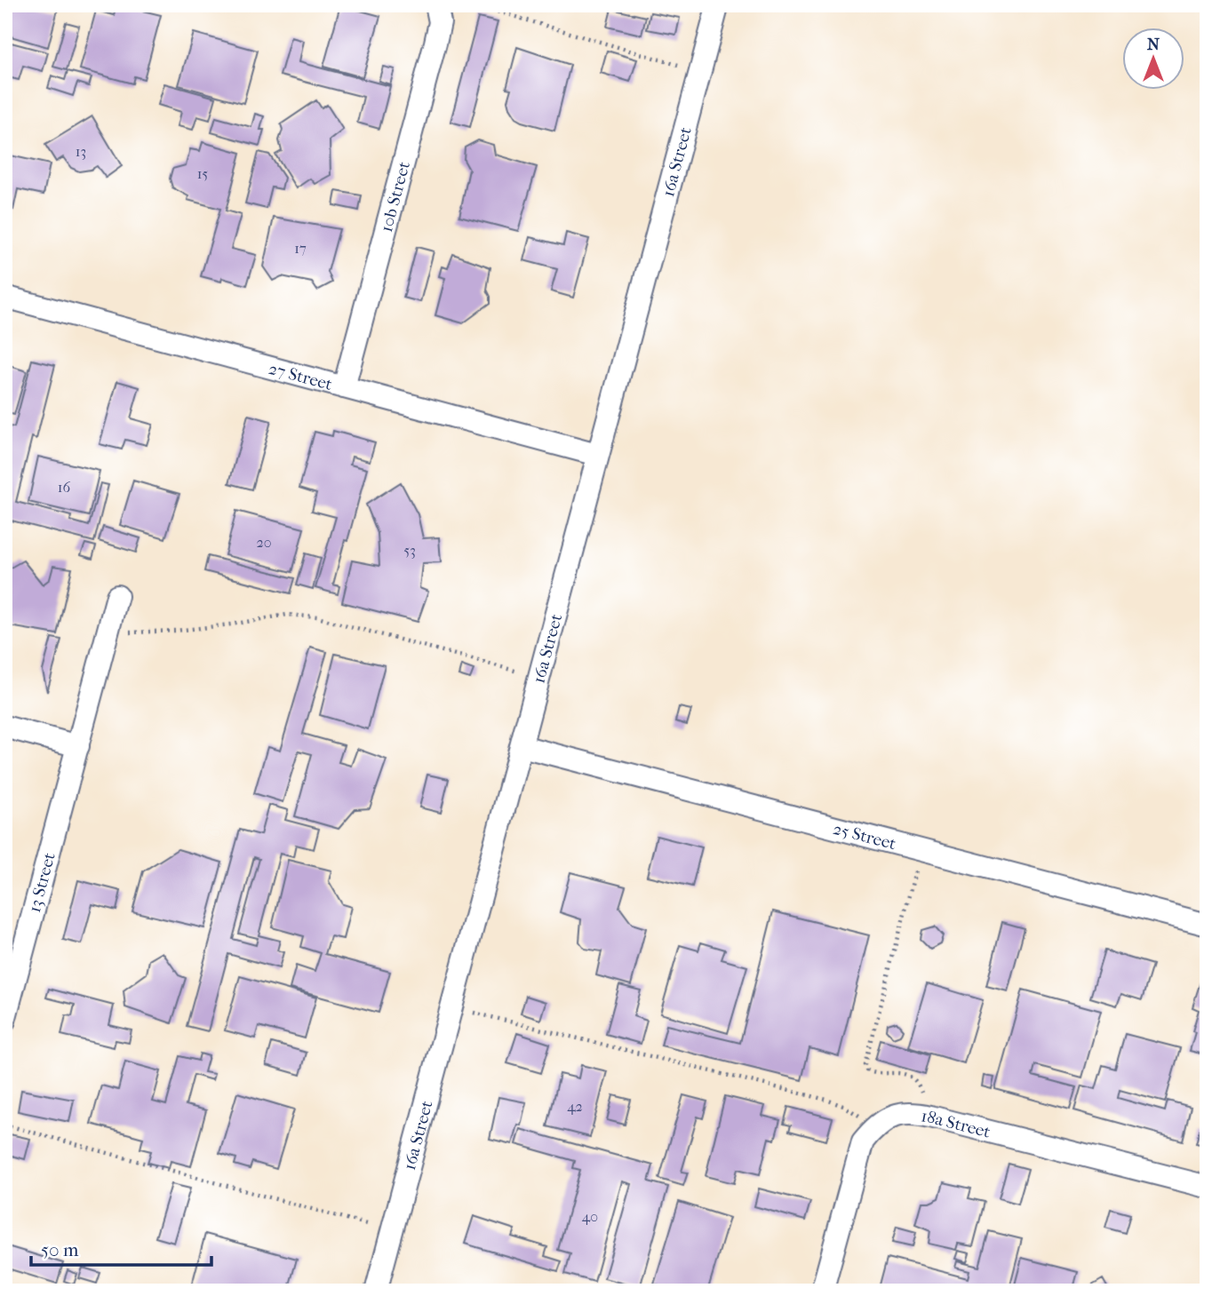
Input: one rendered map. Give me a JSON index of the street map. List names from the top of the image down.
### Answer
{
  "streets": {
    "street": [
      "16a Street",
      "10b Street",
      "27 Street",
      "25 Street",
      "13 Street",
      "18a Street"
    ]
  },
  "crossings": [
    ["16a Street", "27 Street"],
    ["16a Street", "25 Street"],
    ["10b Street", "27 Street"]
  ],
  "house_numbers": [
    "13",
    "15",
    "17",
    "16",
    "20",
    "53",
    "42",
    "40"
  ],
  "scale_bar": "50 m",
  "north": "top"
}
